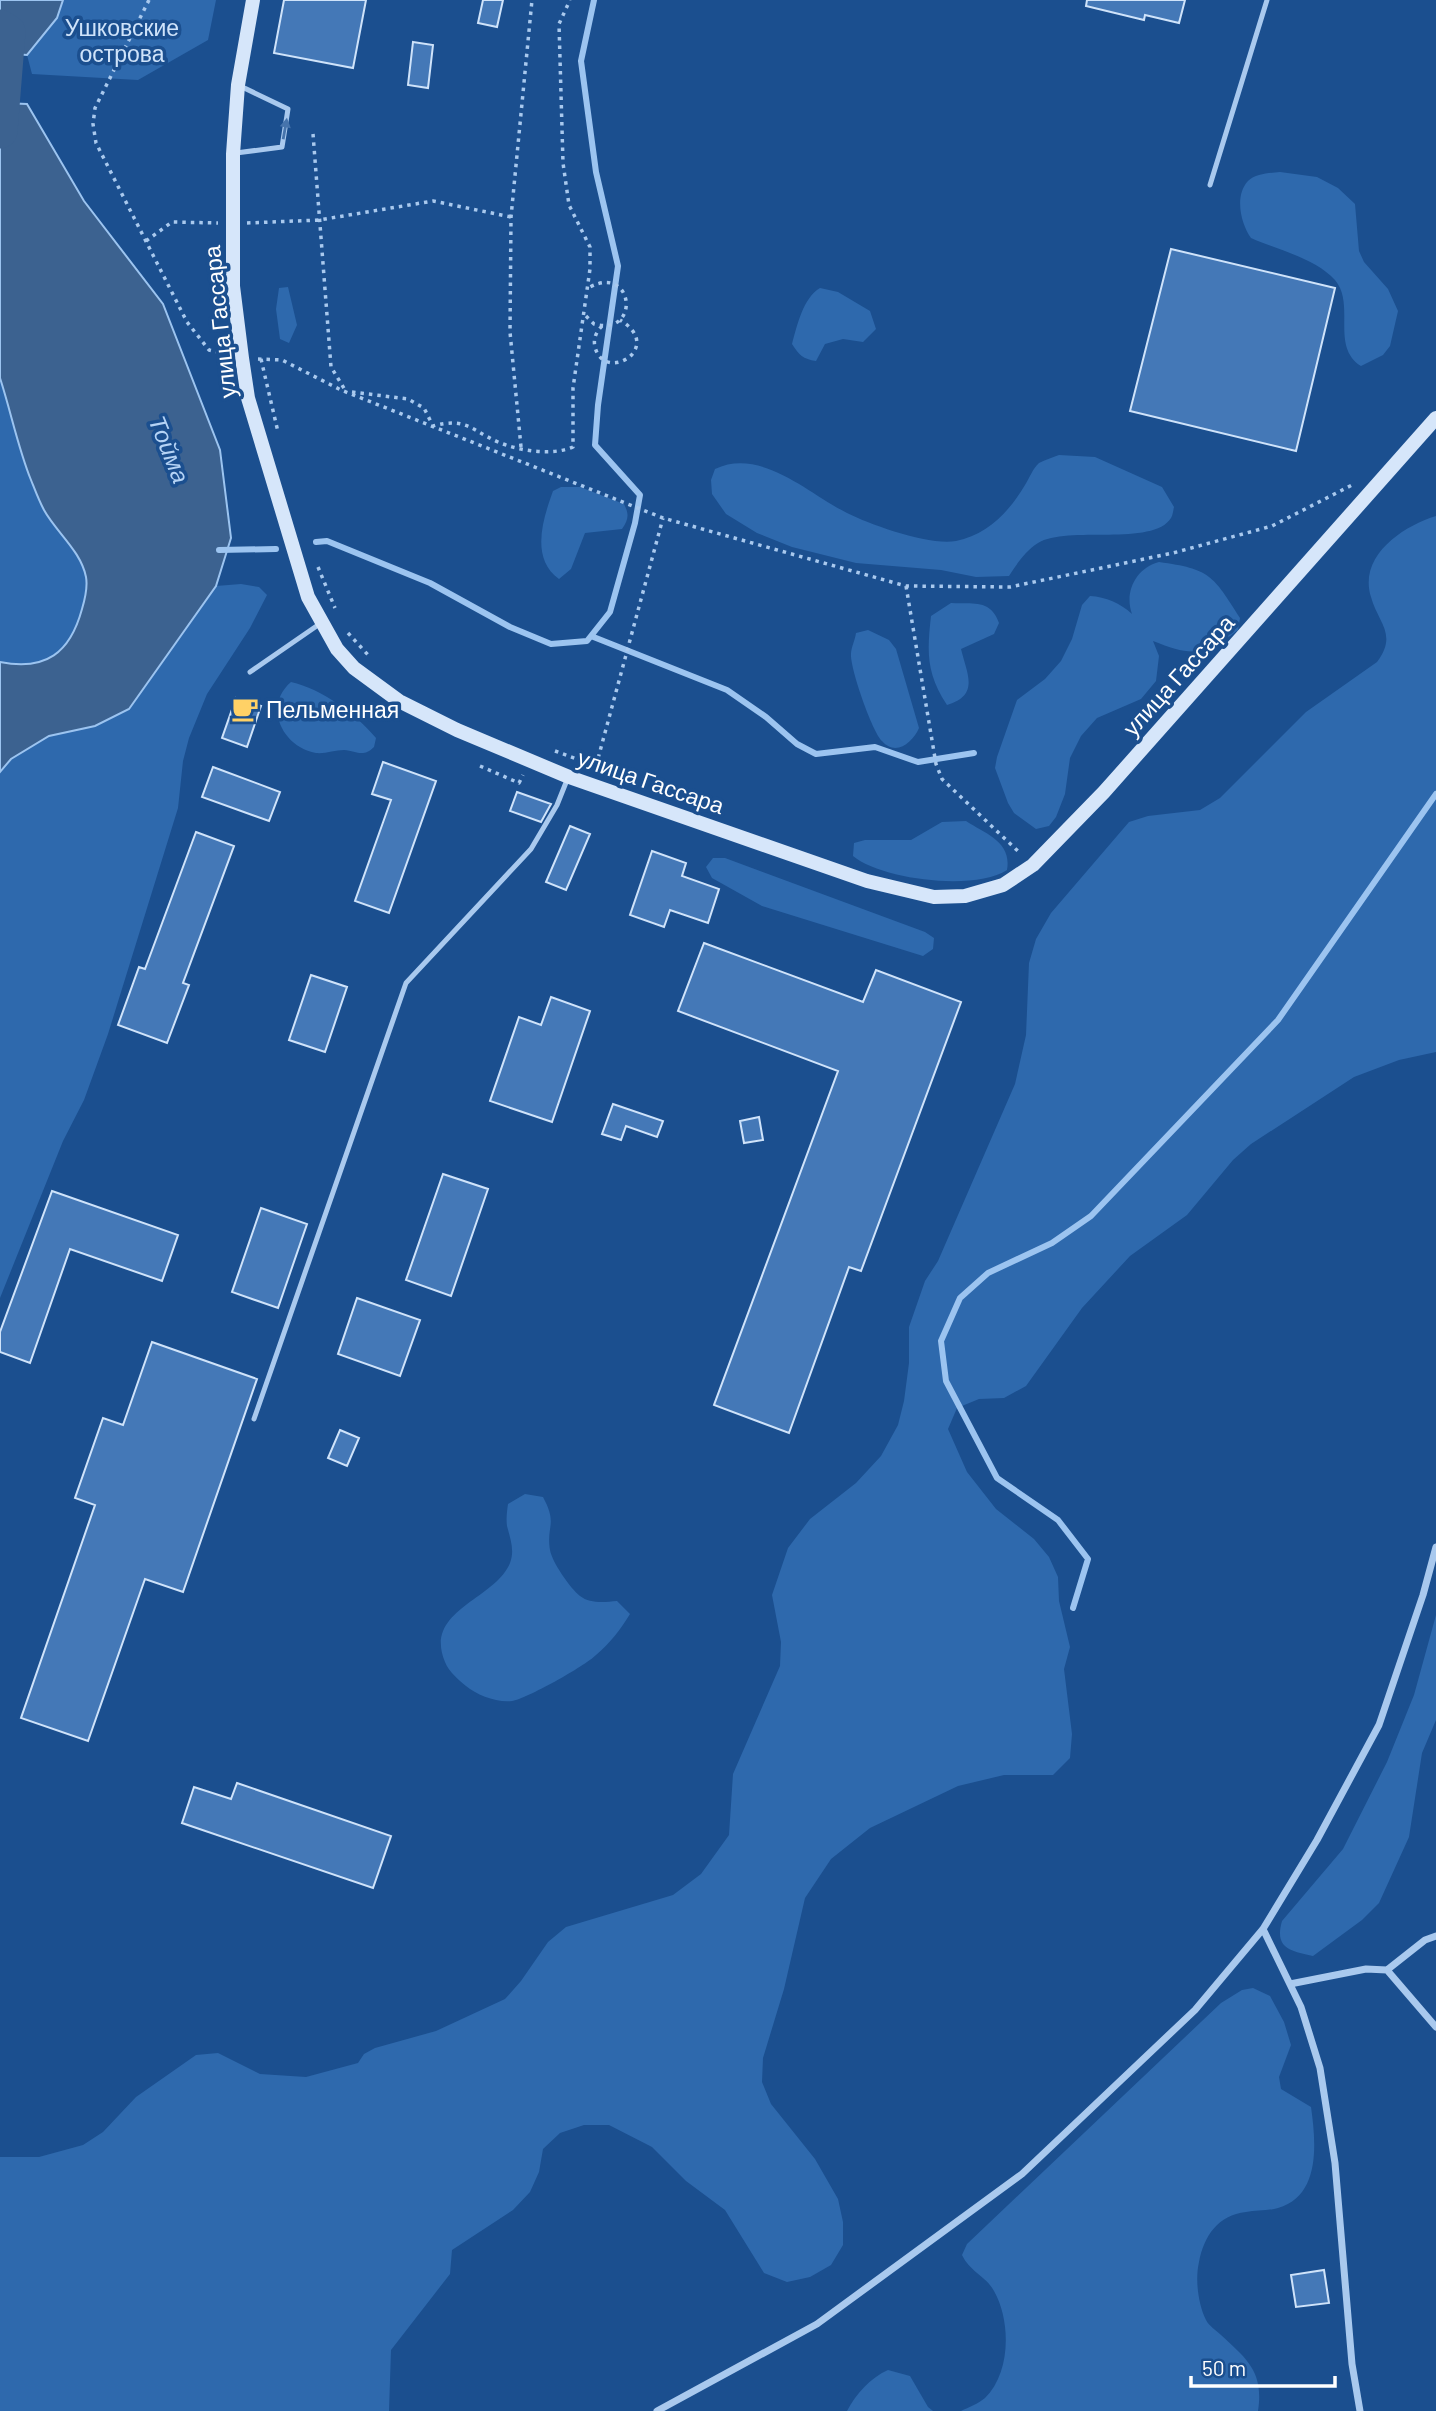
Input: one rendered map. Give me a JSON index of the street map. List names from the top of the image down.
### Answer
{
  "streets": {
    "main road": ["улица Гассара"]
  },
  "water": ["Тойма"],
  "parks": ["Ушковские острова"],
  "places": {
    "cafe": ["Пельменная"]
  },
  "scale_bar": "50 m"
}
